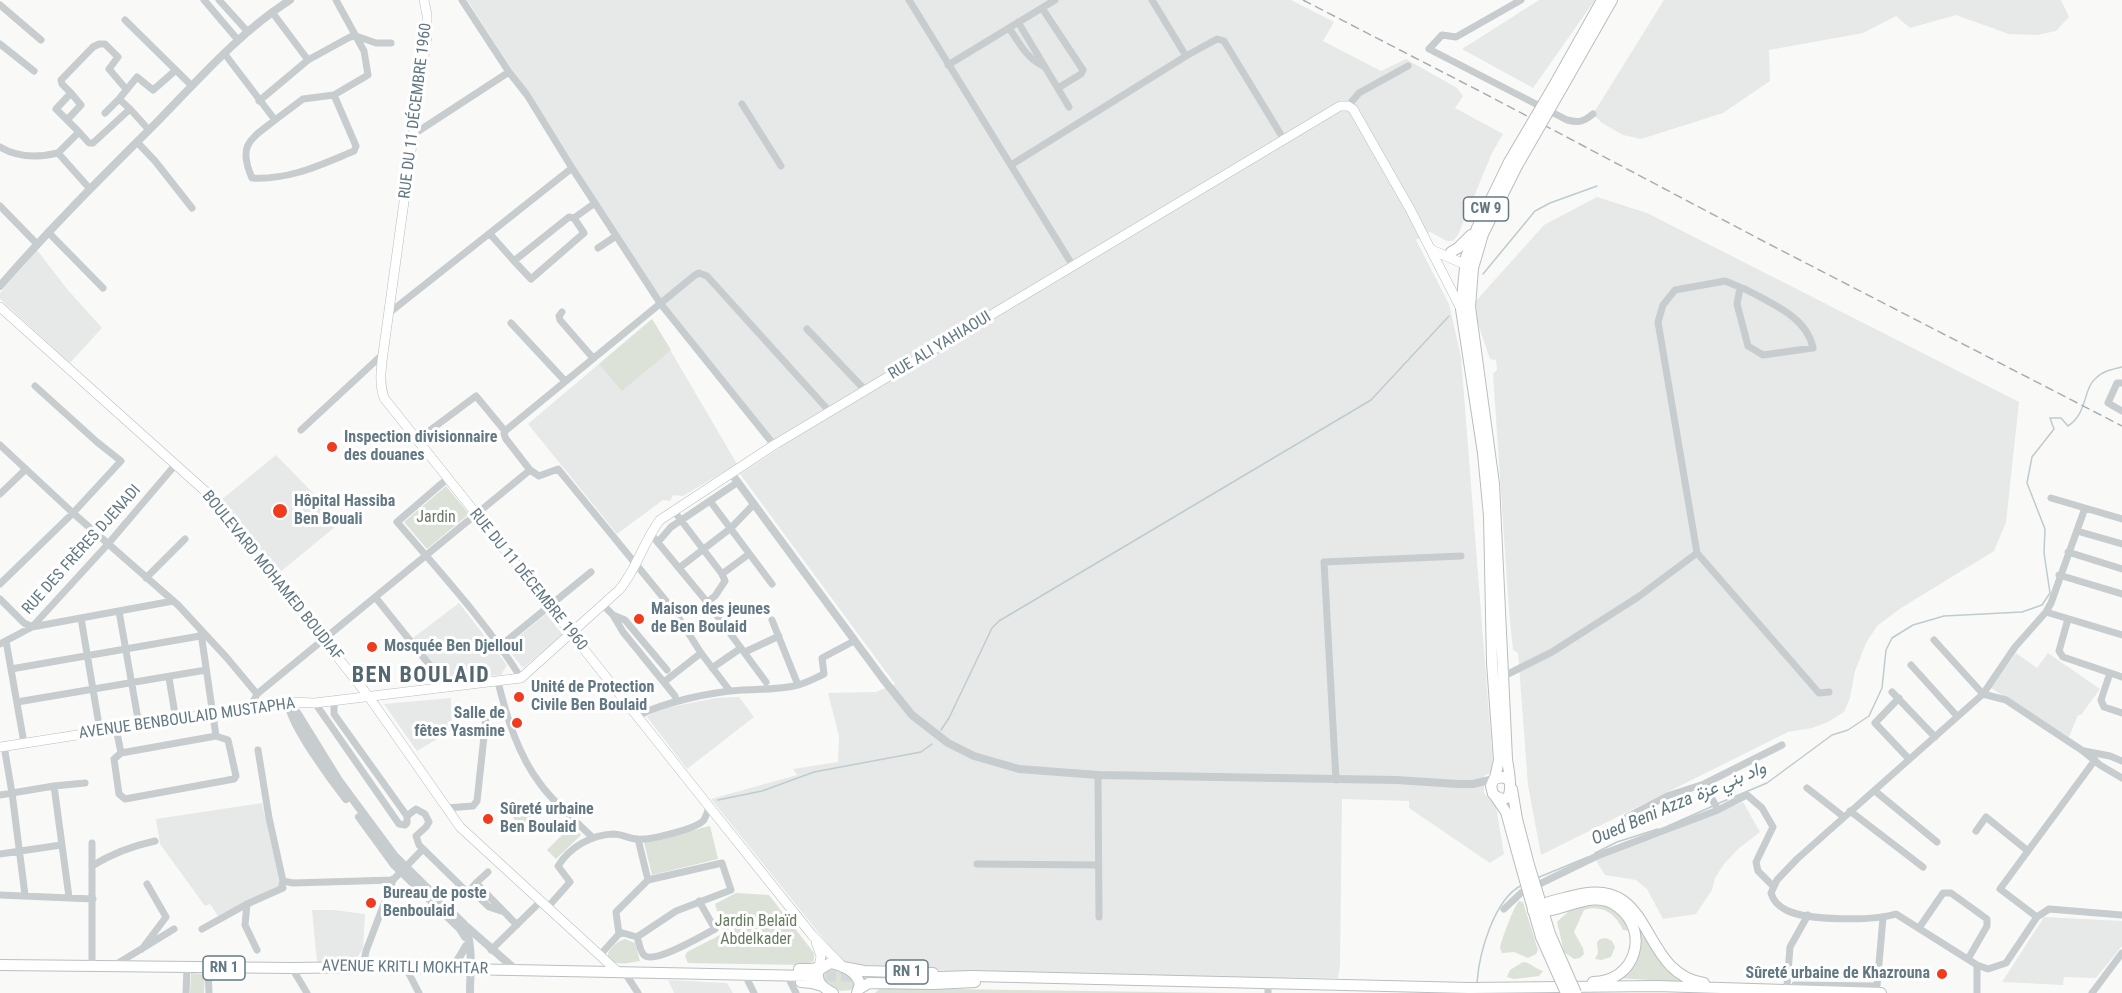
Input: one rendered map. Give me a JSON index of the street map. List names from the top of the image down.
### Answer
{
  "streets": {
    "main road": [
      "RUE DU 11 DÉCEMBRE 1960",
      "CW 9",
      "RUE ALI YAHIAOUI",
      "BOULEVARD MOHAMED BOUDIAF",
      "AVENUE BENBOULAID MUSTAPHA",
      "RN 1",
      "AVENUE KRITLI MOKHTAR"
    ],
    "street": ["RUE DES FRÈRES DJENADI"]
  },
  "crossings": [
    ["RUE DU 11 DÉCEMBRE 1960", "RUE ALI YAHIAOUI"],
    ["RUE DU 11 DÉCEMBRE 1960", "RN 1"],
    ["RUE DES FRÈRES DJENADI", "BOULEVARD MOHAMED BOUDIAF"],
    ["BOULEVARD MOHAMED BOUDIAF", "AVENUE BENBOULAID MUSTAPHA"],
    ["BOULEVARD MOHAMED BOUDIAF", "AVENUE KRITLI MOKHTAR"],
    ["RN 1", "AVENUE KRITLI MOKHTAR"]
  ],
  "districts": ["BEN BOULAID"],
  "water": ["Oued Beni Azza واد بني عزة"],
  "parks": ["Jardin", "Jardin Belaïd Abdelkader"],
  "places": [
    "Inspection divisionnaire des douanes",
    "Hôpital Hassiba Ben Bouali",
    "Maison des jeunes de Ben Boulaid",
    "Mosquée Ben Djelloul",
    "Unité de Protection Civile Ben Boulaid",
    "Salle de fêtes Yasmine",
    "Sûreté urbaine Ben Boulaid",
    "Bureau de poste Benboulaid",
    "Sûreté urbaine de Khazrouna"
  ]
}
